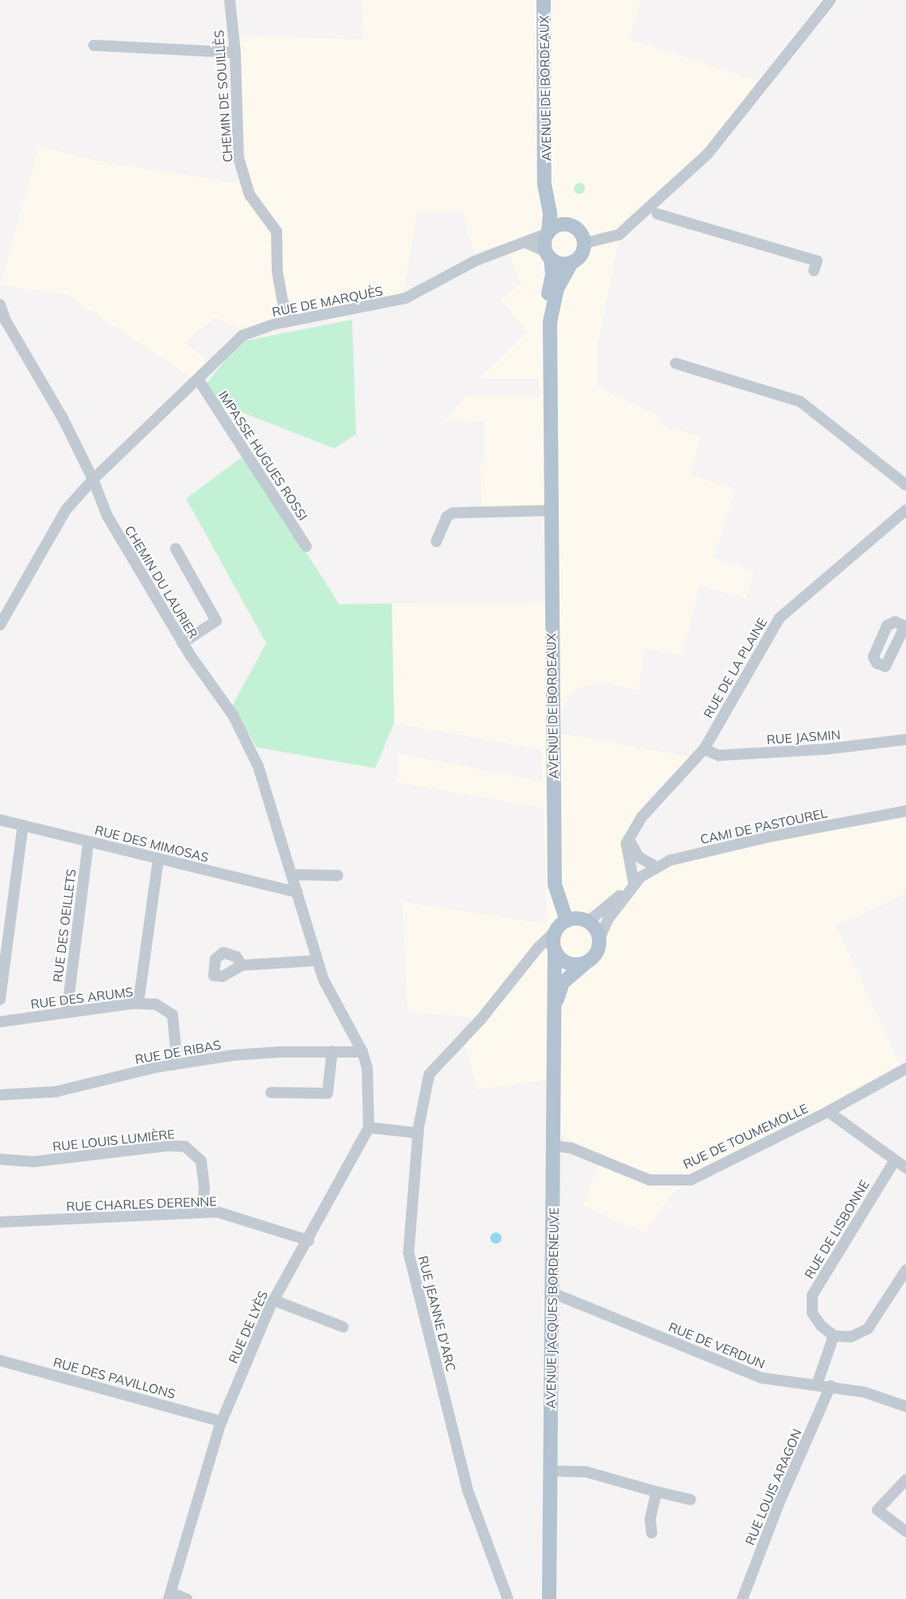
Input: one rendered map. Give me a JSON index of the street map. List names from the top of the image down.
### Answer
{
  "streets": {
    "main road": ["AVENUE DE BORDEAUX", "AVENUE JACQUES BORDENEUVE"],
    "street": [
      "CHEMIN DE SOUILLÈS",
      "RUE DE MARQUÈS",
      "IMPASSE HUGUES ROSSI",
      "CHEMIN DU LAURIER",
      "RUE DE LA PLAINE",
      "RUE JASMIN",
      "CAMI DE PASTOUREL",
      "RUE DES MIMOSAS",
      "RUE DES OEILLETS",
      "RUE DES ARUMS",
      "RUE DE RIBAS",
      "RUE DE TOUMEMOLLE",
      "RUE LOUIS LUMIÈRE",
      "RUE CHARLES DERENNE",
      "RUE DE LISBONNE",
      "RUE JEANNE D'ARC",
      "RUE DE LYÈS",
      "RUE DE VERDUN",
      "RUE DES PAVILLONS",
      "RUE LOUIS ARAGON"
    ]
  },
  "crossings": [
    ["AVENUE DE BORDEAUX", "RUE DE MARQUÈS"],
    ["AVENUE DE BORDEAUX", "CAMI DE PASTOUREL"],
    ["AVENUE DE BORDEAUX", "AVENUE JACQUES BORDENEUVE"],
    ["AVENUE DE BORDEAUX", "RUE JEANNE D'ARC"],
    ["CHEMIN DE SOUILLÈS", "RUE DE MARQUÈS"],
    ["RUE DE MARQUÈS", "IMPASSE HUGUES ROSSI"],
    ["RUE DE MARQUÈS", "CHEMIN DU LAURIER"],
    ["CHEMIN DU LAURIER", "RUE DES MIMOSAS"],
    ["CHEMIN DU LAURIER", "RUE DE RIBAS"],
    ["CHEMIN DU LAURIER", "RUE DE LYÈS"],
    ["RUE DE LA PLAINE", "RUE JASMIN"],
    ["CAMI DE PASTOUREL", "AVENUE JACQUES BORDENEUVE"],
    ["CAMI DE PASTOUREL", "RUE JEANNE D'ARC"],
    ["RUE DES MIMOSAS", "RUE DES OEILLETS"],
    ["RUE DES OEILLETS", "RUE DES ARUMS"],
    ["RUE DES ARUMS", "RUE DE RIBAS"],
    ["RUE DE TOUMEMOLLE", "RUE DE LISBONNE"],
    ["RUE DE TOUMEMOLLE", "AVENUE JACQUES BORDENEUVE"],
    ["RUE LOUIS LUMIÈRE", "RUE CHARLES DERENNE"],
    ["RUE CHARLES DERENNE", "RUE DE LYÈS"],
    ["AVENUE JACQUES BORDENEUVE", "RUE JEANNE D'ARC"],
    ["AVENUE JACQUES BORDENEUVE", "RUE DE VERDUN"],
    ["RUE DE LYÈS", "RUE DES PAVILLONS"],
    ["RUE DE VERDUN", "RUE LOUIS ARAGON"]
  ]
}
